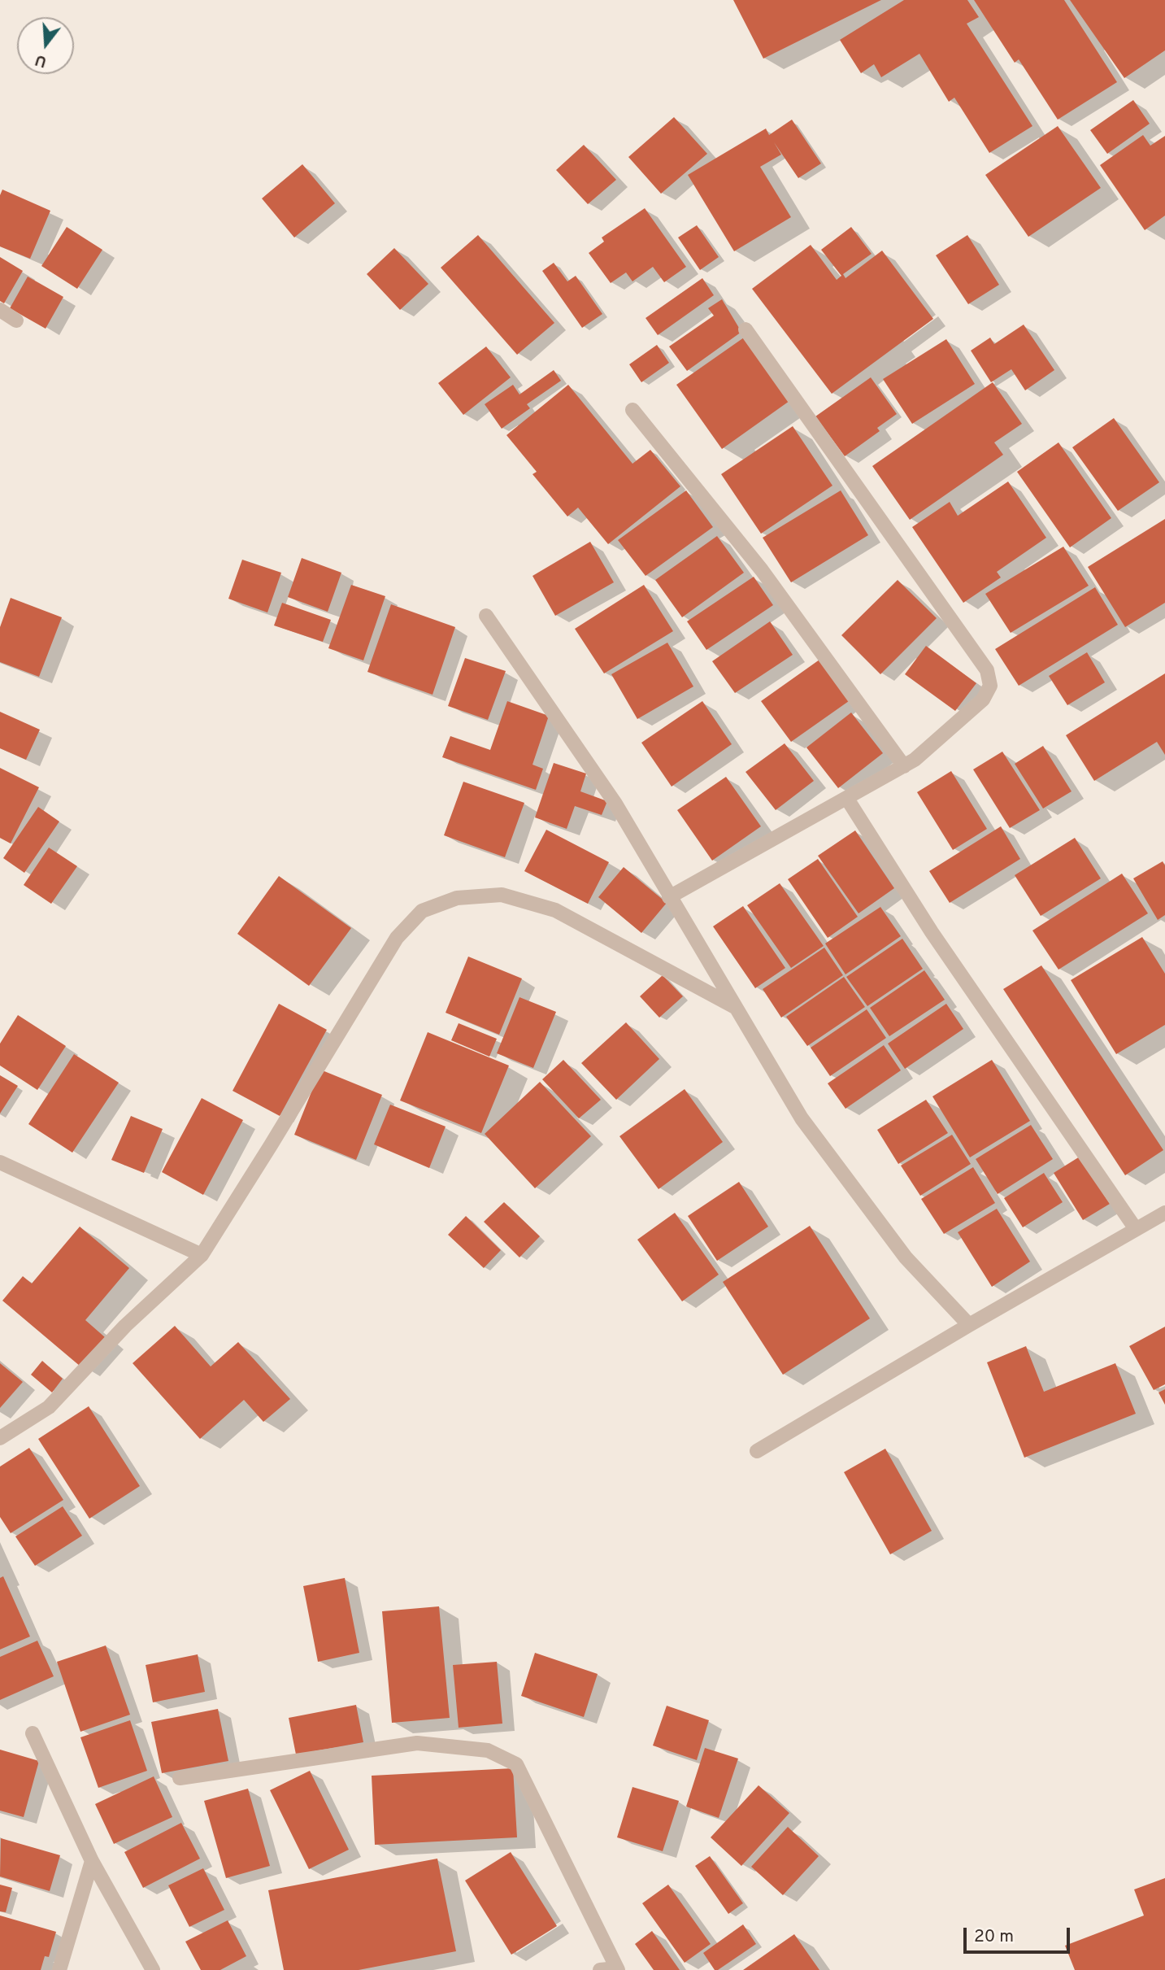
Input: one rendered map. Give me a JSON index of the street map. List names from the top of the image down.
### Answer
{
  "scale_bar": "20 m",
  "north": "bottom"
}
